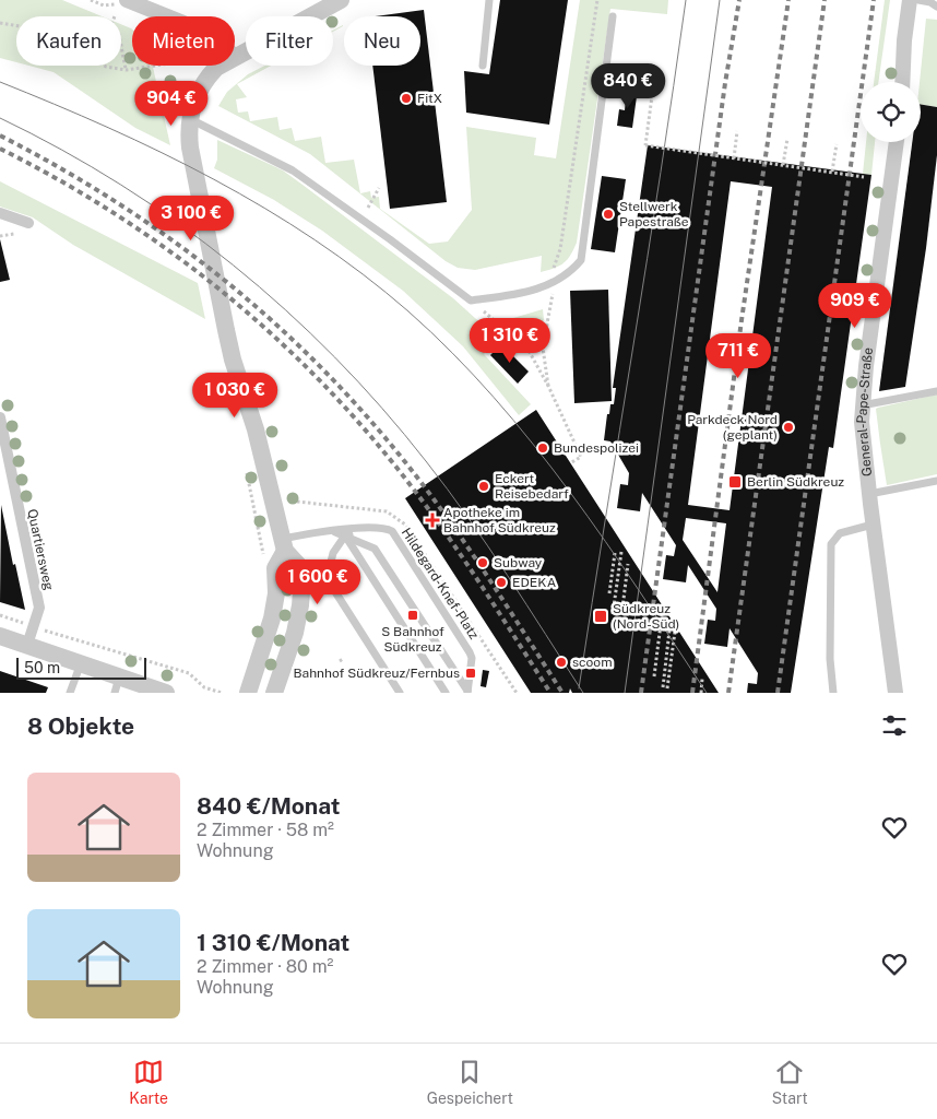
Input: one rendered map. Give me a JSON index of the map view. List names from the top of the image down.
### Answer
{
  "streets": {
    "street": ["General-Pape-Straße", "Quartiersweg"],
    "lane": ["Hildegard-Knef-Platz"]
  },
  "places": {
    "other": [
      "FitX",
      "Stellwerk Papestraße",
      "Parkdeck Nord (geplant)",
      "Bundespolizei",
      "Eckert Reisebedarf",
      "Subway",
      "EDEKA",
      "scoom"
    ],
    "transit": [
      "Berlin Südkreuz",
      "S Bahnhof Südkreuz",
      "Südkreuz (Nord-Süd)",
      "Bahnhof Südkreuz/Fernbus"
    ],
    "health": ["Apotheke im Bahnhof Südkreuz"]
  },
  "scale_bar": "50 m",
  "page": {
    "chip": [
      "Kaufen",
      "Mieten",
      "Filter",
      "Neu"
    ],
    "price": [
      "840 €",
      "904 €",
      "3 100 €",
      "909 €",
      "1 310 €",
      "711 €",
      "1 030 €",
      "1 600 €"
    ],
    "scale": "50 m",
    "heading": "8 Objekte",
    "list": [
      {
        "name": "840 €/Monat",
        "note": "2 Zimmer · 58 m² · Wohnung"
      },
      {
        "name": "1 310 €/Monat",
        "note": "2 Zimmer · 80 m² · Wohnung"
      }
    ],
    "tabs": ["Karte", "Gespeichert", "Start"]
  }
}
